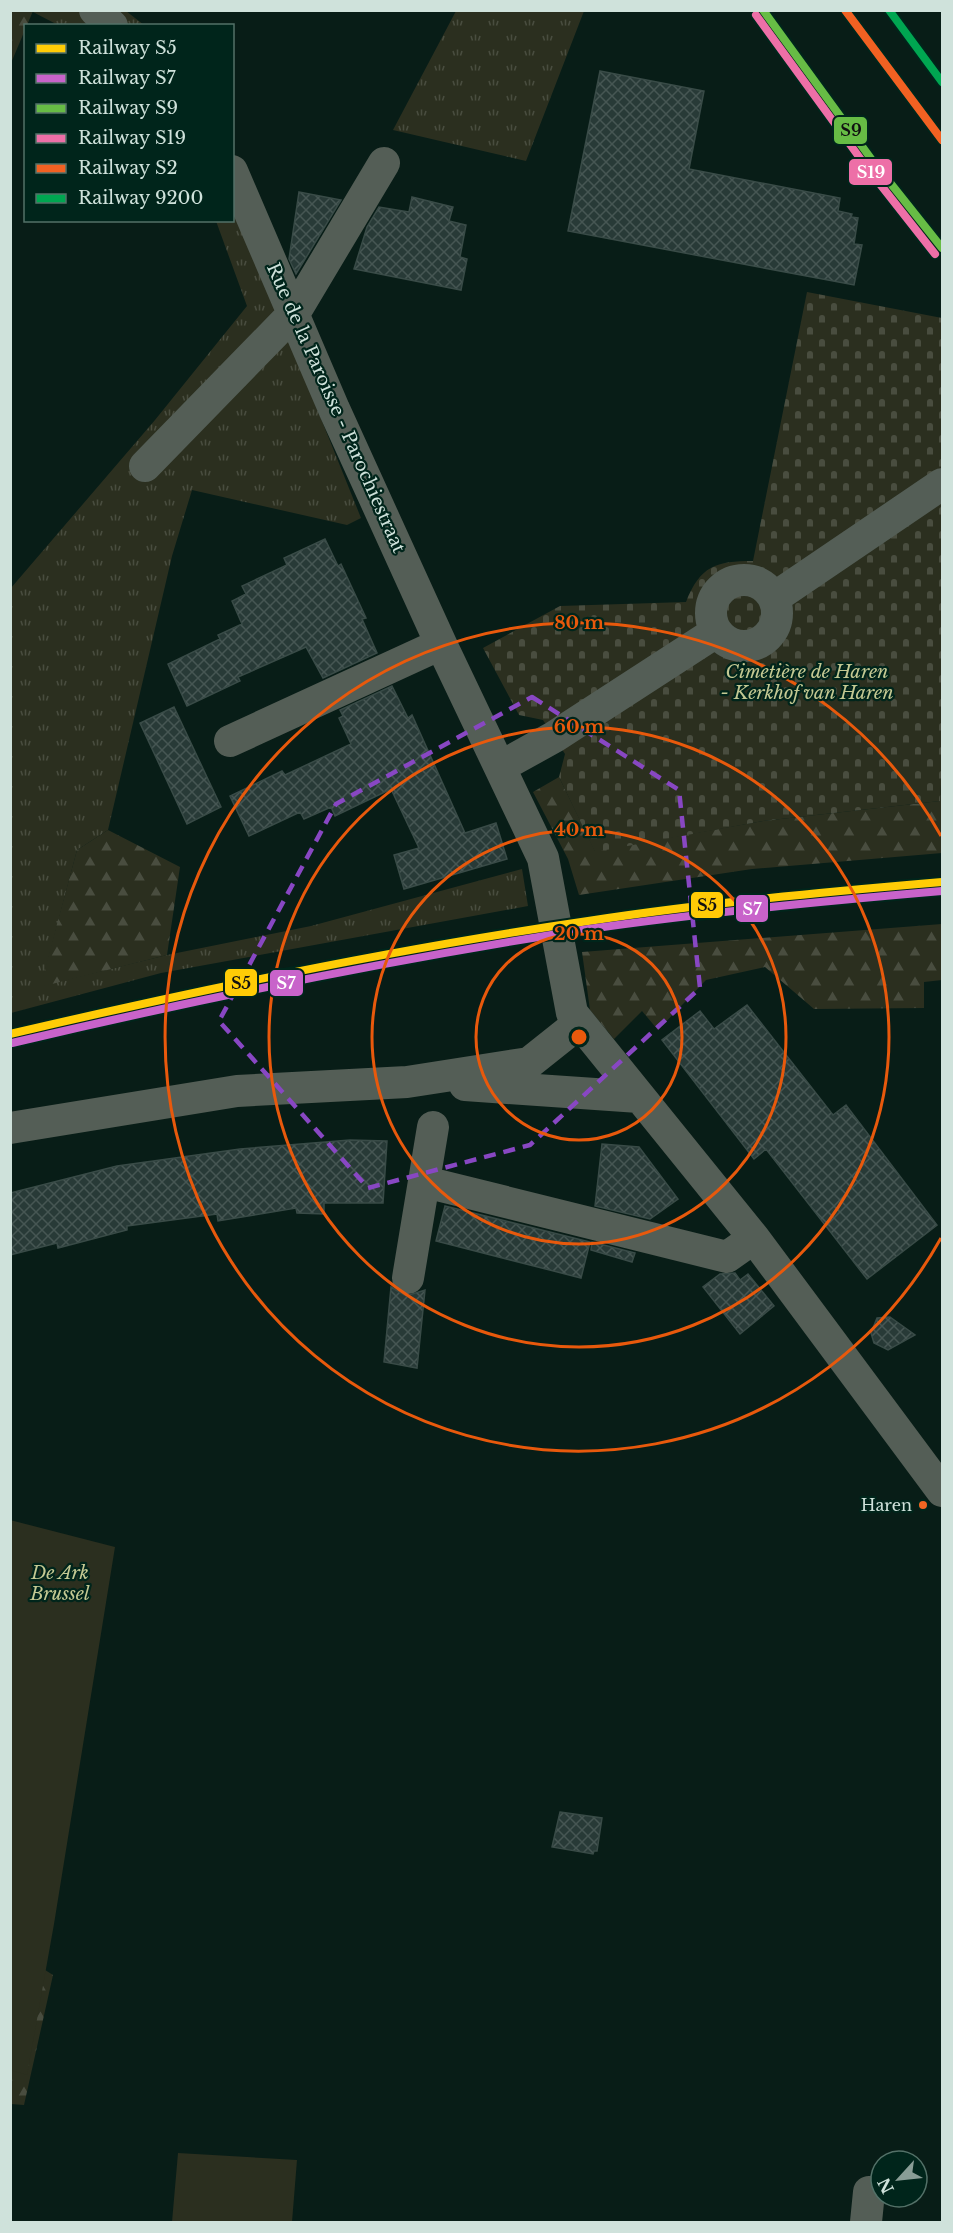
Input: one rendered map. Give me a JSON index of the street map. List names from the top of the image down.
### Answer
{
  "streets": {
    "street": ["Rue de la Paroisse - Parochiestraat"]
  },
  "parks": ["Cimetière de Haren - Kerkhof van Haren", "De Ark Brussel"],
  "places": ["Haren"],
  "lines": [
    "rail line S9",
    "rail line S2",
    "rail line 9200",
    "rail line S19",
    "rail line S5",
    "rail line S7"
  ],
  "legend": [
    "Railway S5",
    "Railway S7",
    "Railway S9",
    "Railway S19",
    "Railway S2",
    "Railway 9200"
  ],
  "north": "bottom left",
  "rings": [
    "80 m",
    "60 m",
    "40 m",
    "20 m"
  ]
}
